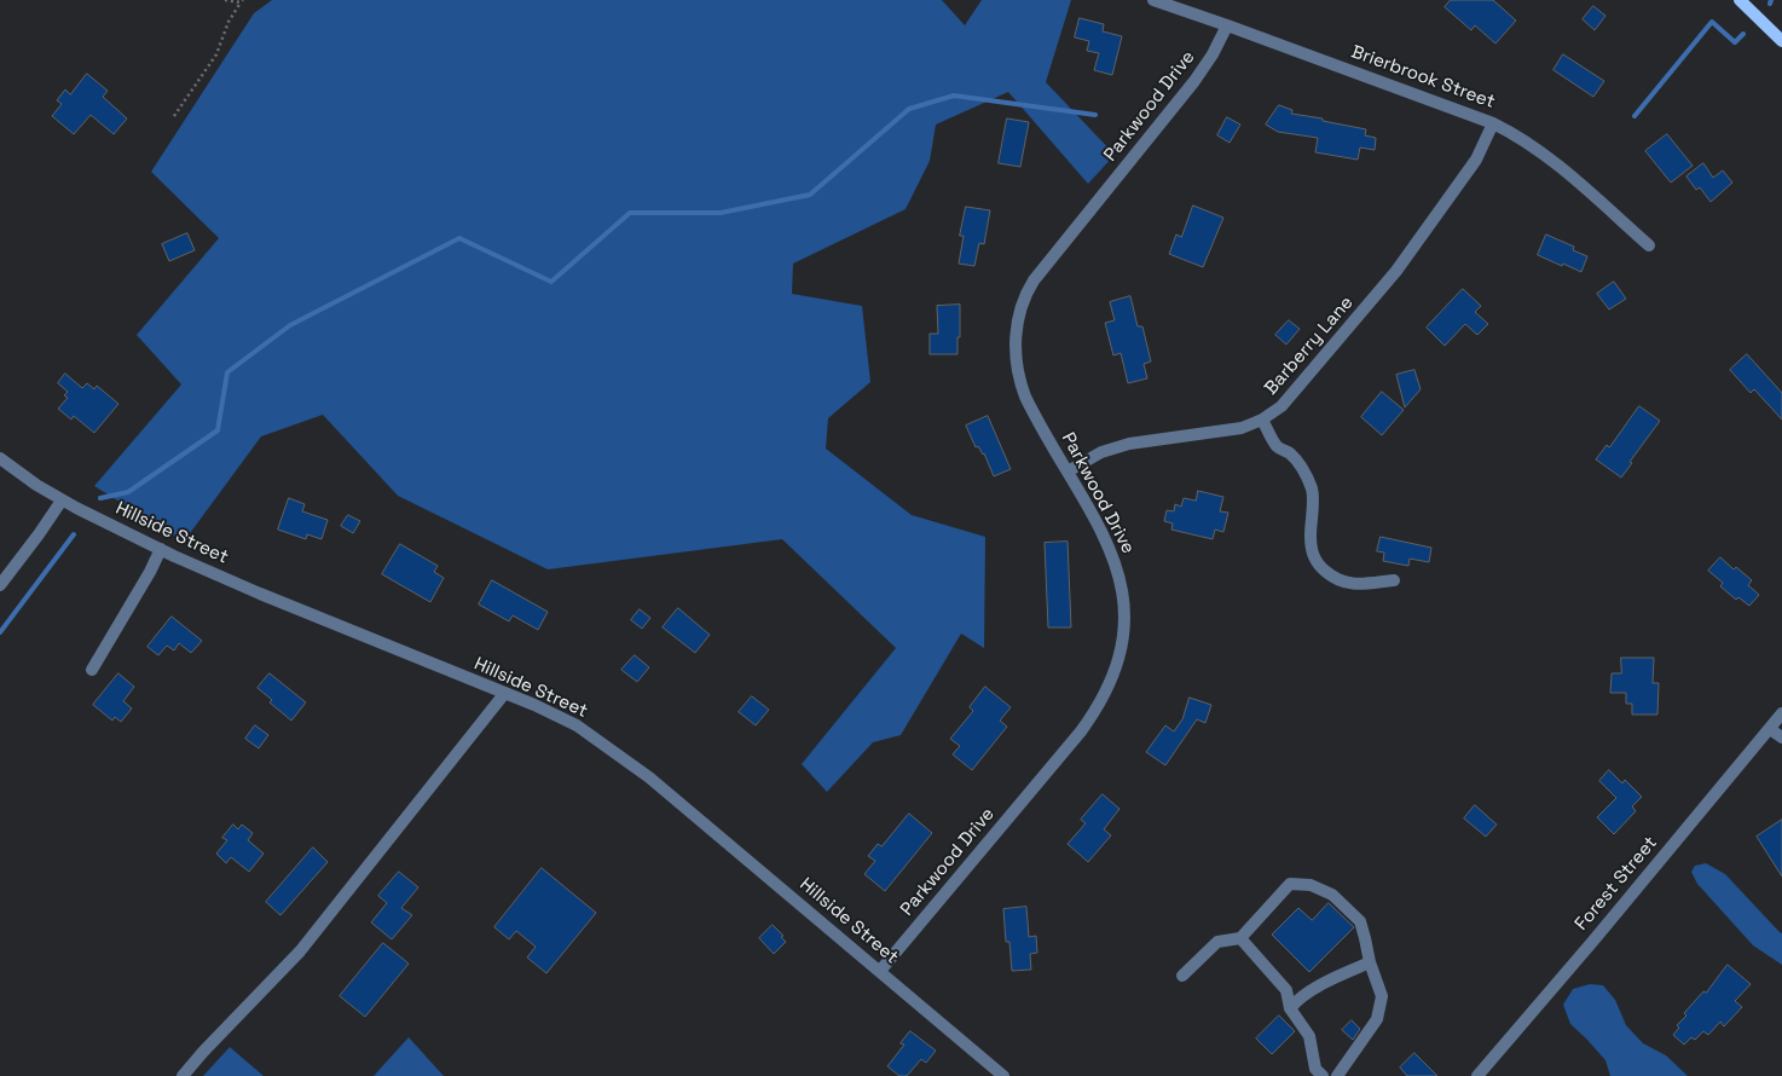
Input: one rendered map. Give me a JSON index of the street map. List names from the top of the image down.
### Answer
{
  "streets": {
    "street": [
      "Brierbrook Street",
      "Parkwood Drive",
      "Barberry Lane",
      "Hillside Street",
      "Forest Street"
    ]
  },
  "crossings": [
    ["Brierbrook Street", "Parkwood Drive"],
    ["Brierbrook Street", "Barberry Lane"],
    ["Parkwood Drive", "Barberry Lane"],
    ["Parkwood Drive", "Hillside Street"]
  ]
}
